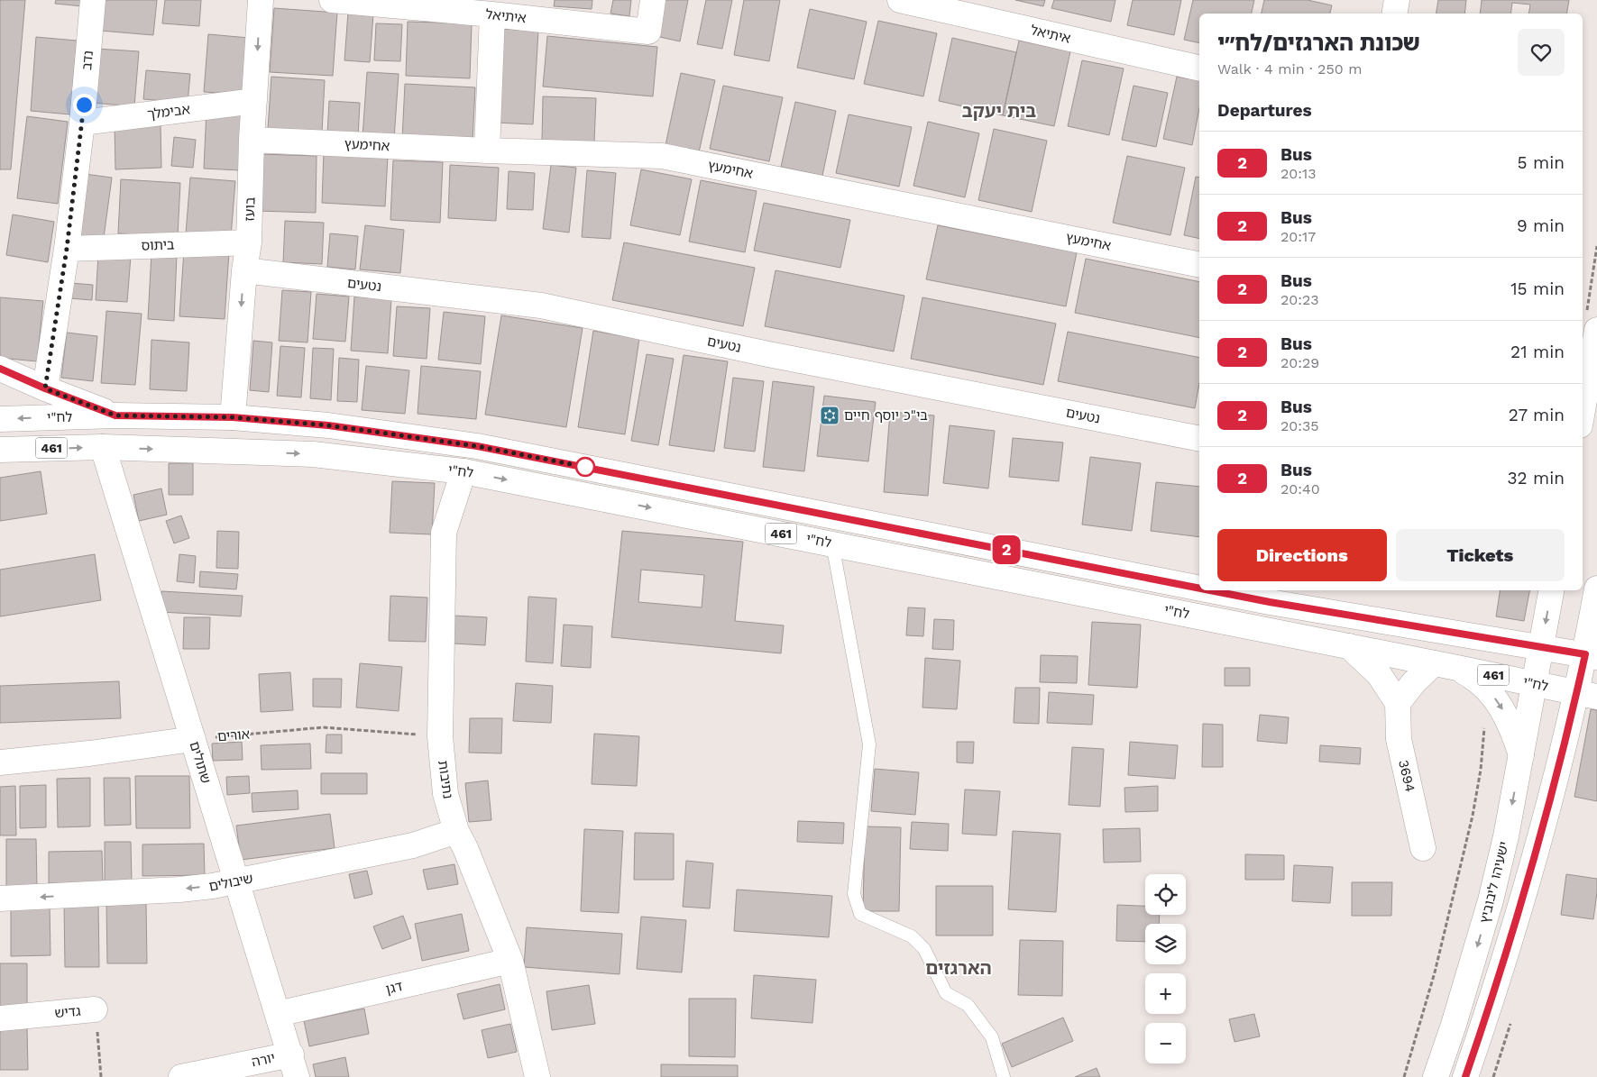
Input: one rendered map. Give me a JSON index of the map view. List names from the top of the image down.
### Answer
{
  "streets": {
    "street": [
      "איתיאל",
      "נדב",
      "אבימלך",
      "אחימעץ",
      "בועז",
      "ביתוס",
      "נטעים",
      "לח\"י",
      "461",
      "שתולים",
      "3694",
      "נתיבות",
      "שיבולים",
      "ישעיהו ליבוביץ",
      "דגן",
      "גדיש",
      "יורה"
    ],
    "path": ["אורים"]
  },
  "crossings": [
    ["נדב", "אבימלך"],
    ["נדב", "ביתוס"],
    ["אבימלך", "בועז"],
    ["אחימעץ", "בועז"],
    ["בועז", "ביתוס"],
    ["בועז", "נטעים"],
    ["בועז", "לח\"י"],
    ["לח\"י", "שתולים"],
    ["לח\"י", "נתיבות"],
    ["לח\"י", "ישעיהו ליבוביץ"],
    ["אורים", "שתולים"],
    ["אורים", "נתיבות"],
    ["שתולים", "שיבולים"],
    ["שתולים", "דגן"],
    ["שתולים", "יורה"],
    ["נתיבות", "שיבולים"],
    ["נתיבות", "דגן"]
  ],
  "one_way": ["בועז"],
  "districts": ["בית יעקב", "הארגזים"],
  "places": {
    "synagogue": ["בי\"כ יוסף חיים"]
  },
  "lines": ["bus line 2"],
  "page": {
    "on_map": "2",
    "heading": [
      ["שכונת הארגזים/לח״י", "Walk · 4 min · 250 m"],
      "Departures"
    ],
    "list": [
      {
        "mark": "2",
        "name": "Bus",
        "note": "20:13",
        "value": "5 min"
      },
      {
        "mark": "2",
        "name": "Bus",
        "note": "20:17",
        "value": "9 min"
      },
      {
        "mark": "2",
        "name": "Bus",
        "note": "20:23",
        "value": "15 min"
      },
      {
        "mark": "2",
        "name": "Bus",
        "note": "20:29",
        "value": "21 min"
      },
      {
        "mark": "2",
        "name": "Bus",
        "note": "20:35",
        "value": "27 min"
      },
      {
        "mark": "2",
        "name": "Bus",
        "note": "20:40",
        "value": "32 min"
      }
    ],
    "buttons": ["Directions", "Tickets"],
    "map_buttons": ["+", "−"]
  }
}
